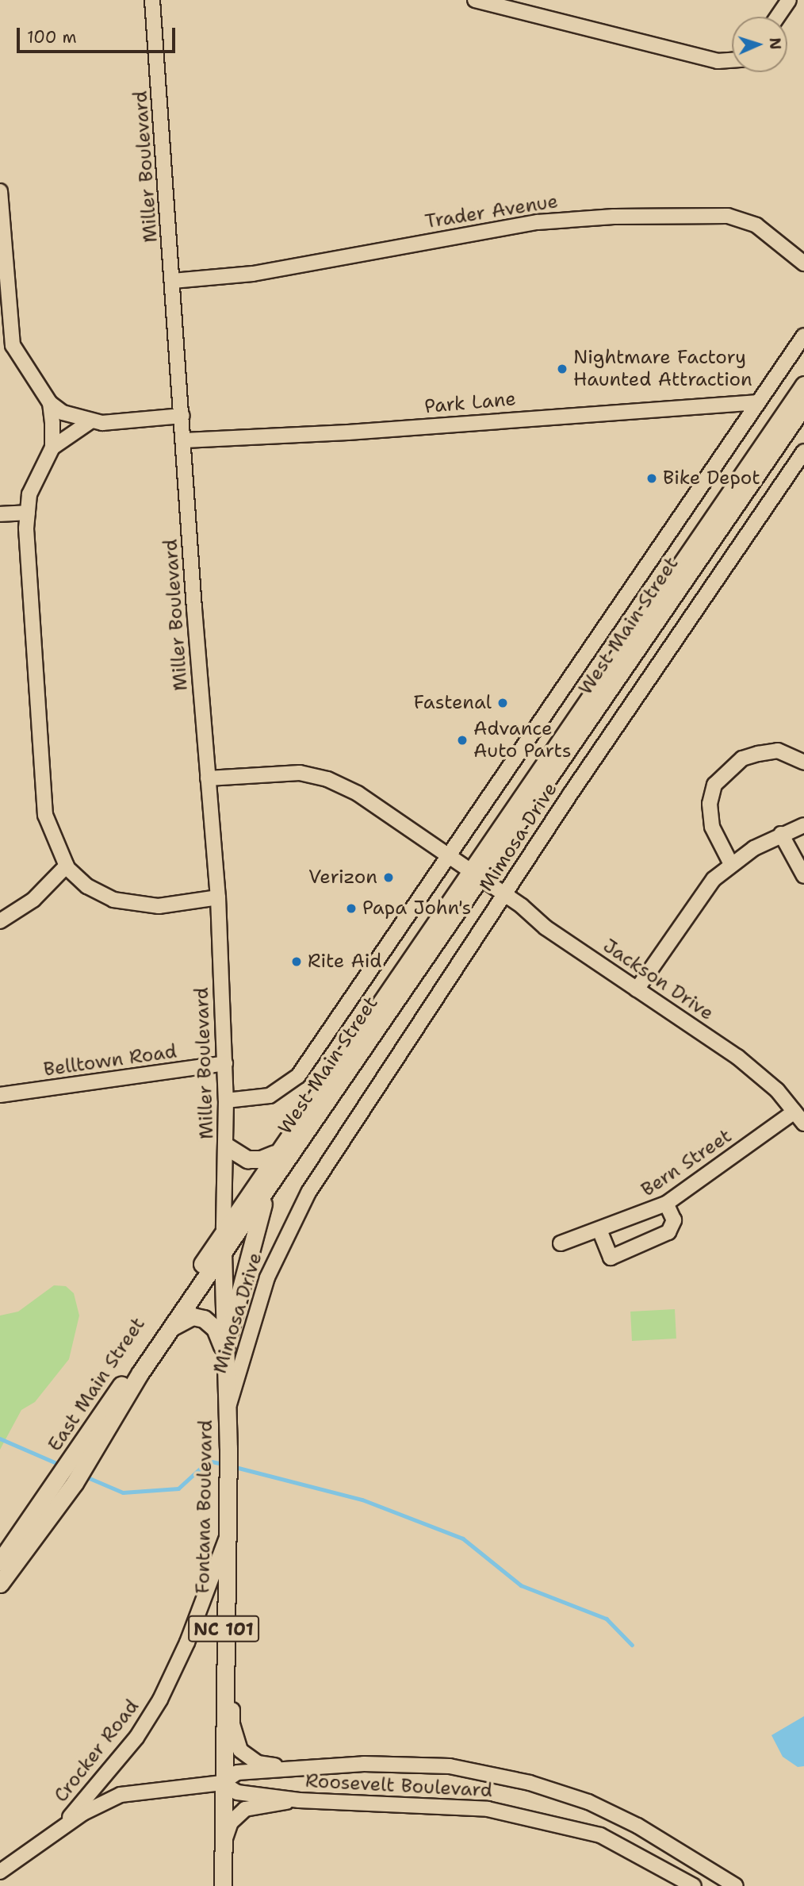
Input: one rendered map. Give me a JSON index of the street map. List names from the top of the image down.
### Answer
{
  "streets": {
    "main road": [
      "West Main Street",
      "East Main Street",
      "Fontana Boulevard",
      "NC 101"
    ],
    "street": [
      "Miller Boulevard",
      "Trader Avenue",
      "Park Lane",
      "Mimosa Drive",
      "Jackson Drive",
      "Belltown Road",
      "Bern Street",
      "Crocker Road",
      "Roosevelt Boulevard"
    ]
  },
  "crossings": [
    ["Miller Boulevard", "Trader Avenue"],
    ["Miller Boulevard", "Park Lane"],
    ["Miller Boulevard", "West Main Street"],
    ["Miller Boulevard", "Jackson Drive"],
    ["Miller Boulevard", "Belltown Road"],
    ["Miller Boulevard", "East Main Street"],
    ["Miller Boulevard", "Fontana Boulevard"],
    ["West Main Street", "Jackson Drive"],
    ["West Main Street", "East Main Street"],
    ["West Main Street", "Fontana Boulevard"],
    ["Mimosa Drive", "Jackson Drive"],
    ["Mimosa Drive", "Fontana Boulevard"],
    ["Jackson Drive", "Bern Street"],
    ["East Main Street", "Fontana Boulevard"],
    ["Fontana Boulevard", "Crocker Road"],
    ["Fontana Boulevard", "Roosevelt Boulevard"],
    ["Crocker Road", "Roosevelt Boulevard"]
  ],
  "places": [
    "Nightmare Factory Haunted Attraction",
    "Bike Depot",
    "Fastenal",
    "Advance Auto Parts",
    "Verizon",
    "Papa John's",
    "Rite Aid"
  ],
  "scale_bar": "100 m",
  "north": "right"
}
